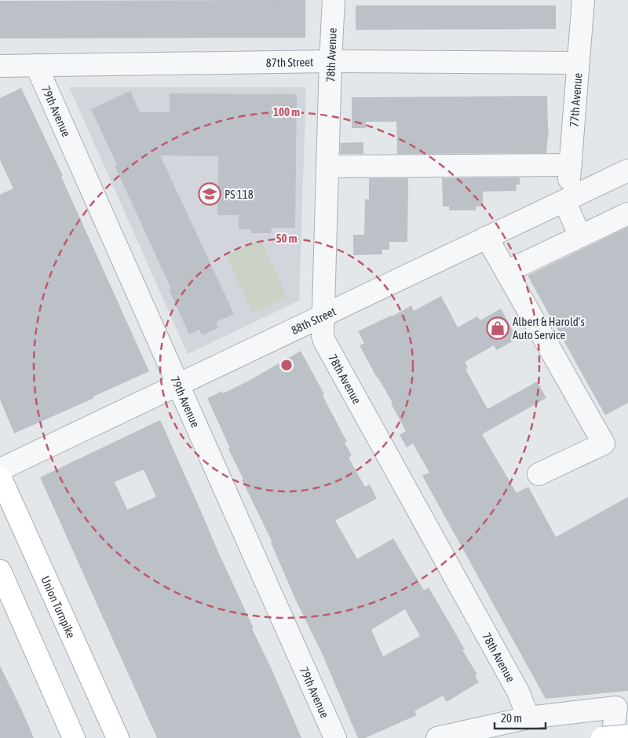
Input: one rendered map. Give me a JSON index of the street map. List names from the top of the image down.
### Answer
{
  "streets": {
    "main road": ["Union Turnpike"],
    "street": [
      "78th Avenue",
      "87th Street",
      "77th Avenue",
      "79th Avenue",
      "88th Street"
    ]
  },
  "crossings": [
    ["78th Avenue", "87th Street"],
    ["78th Avenue", "88th Street"],
    ["87th Street", "77th Avenue"],
    ["87th Street", "79th Avenue"],
    ["77th Avenue", "88th Street"],
    ["79th Avenue", "88th Street"]
  ],
  "places": {
    "school or university": ["PS 118"],
    "shop": ["Albert & Harold’s Auto Service"]
  },
  "scale_bar": "20 m",
  "rings": ["100 m", "50 m"]
}
